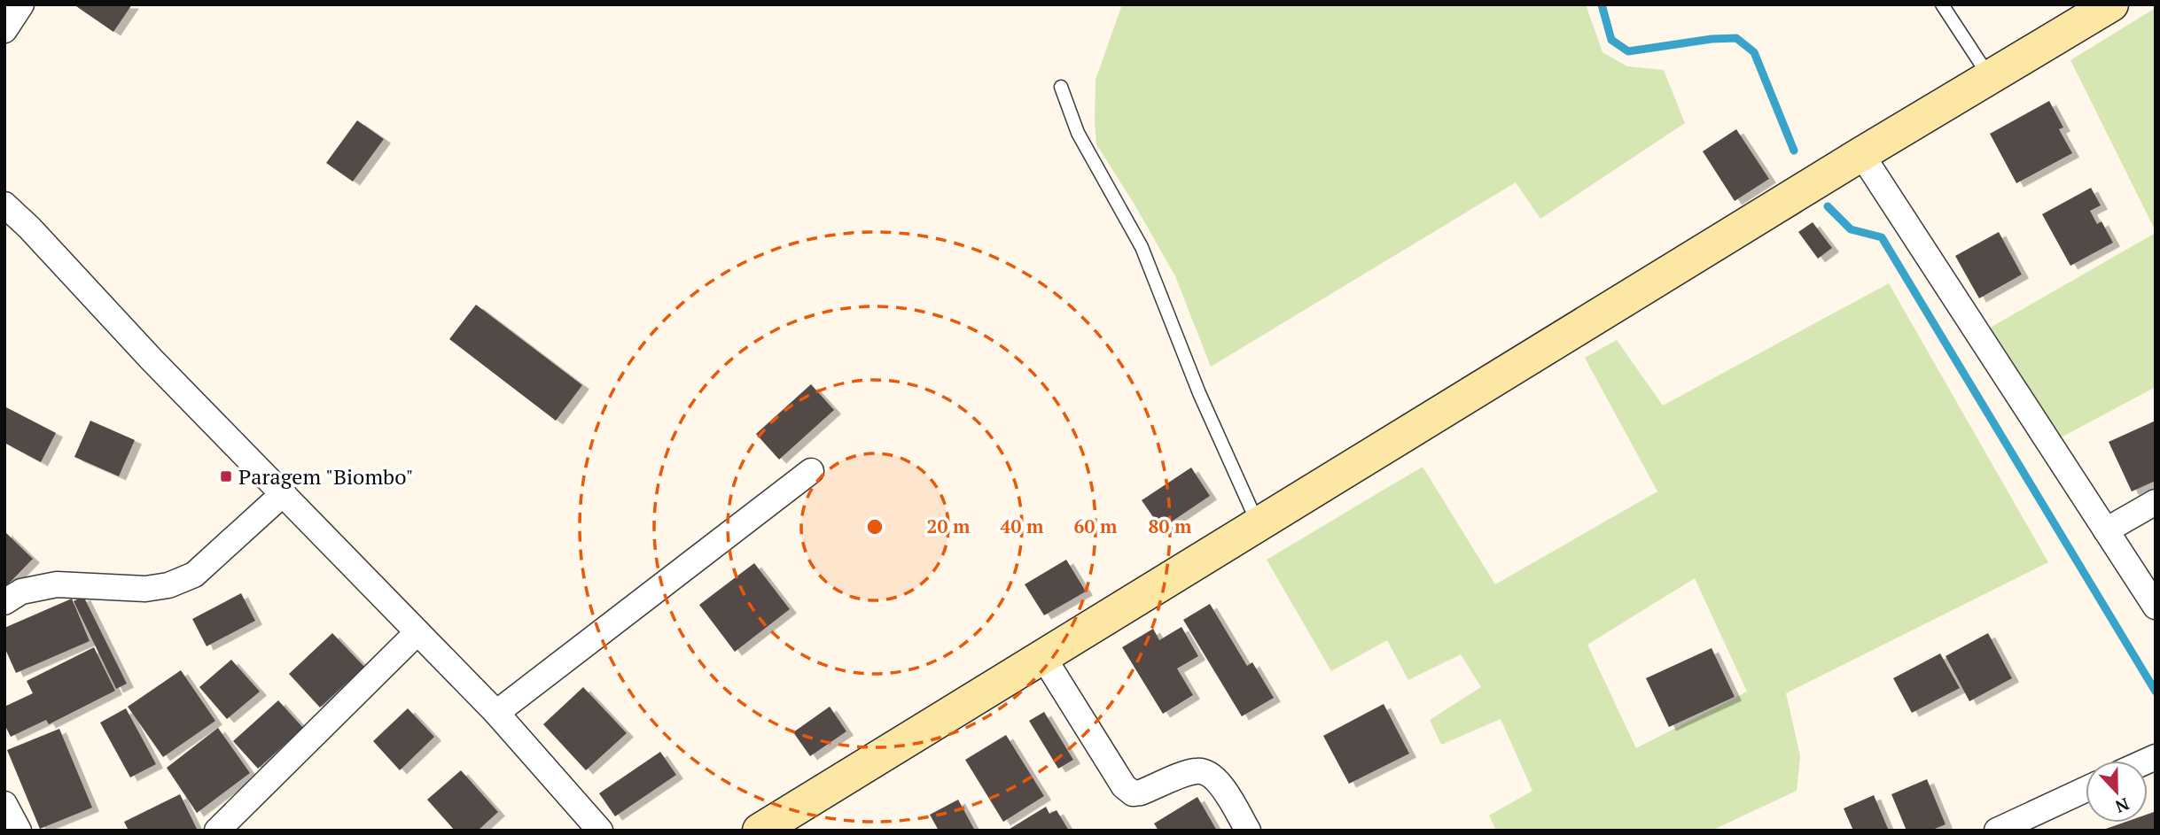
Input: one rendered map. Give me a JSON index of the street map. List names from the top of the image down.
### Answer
{
  "places": {
    "transit": ["Paragem \"Biombo\""]
  },
  "north": "bottom",
  "rings": [
    "20 m",
    "40 m",
    "60 m",
    "80 m"
  ]
}
